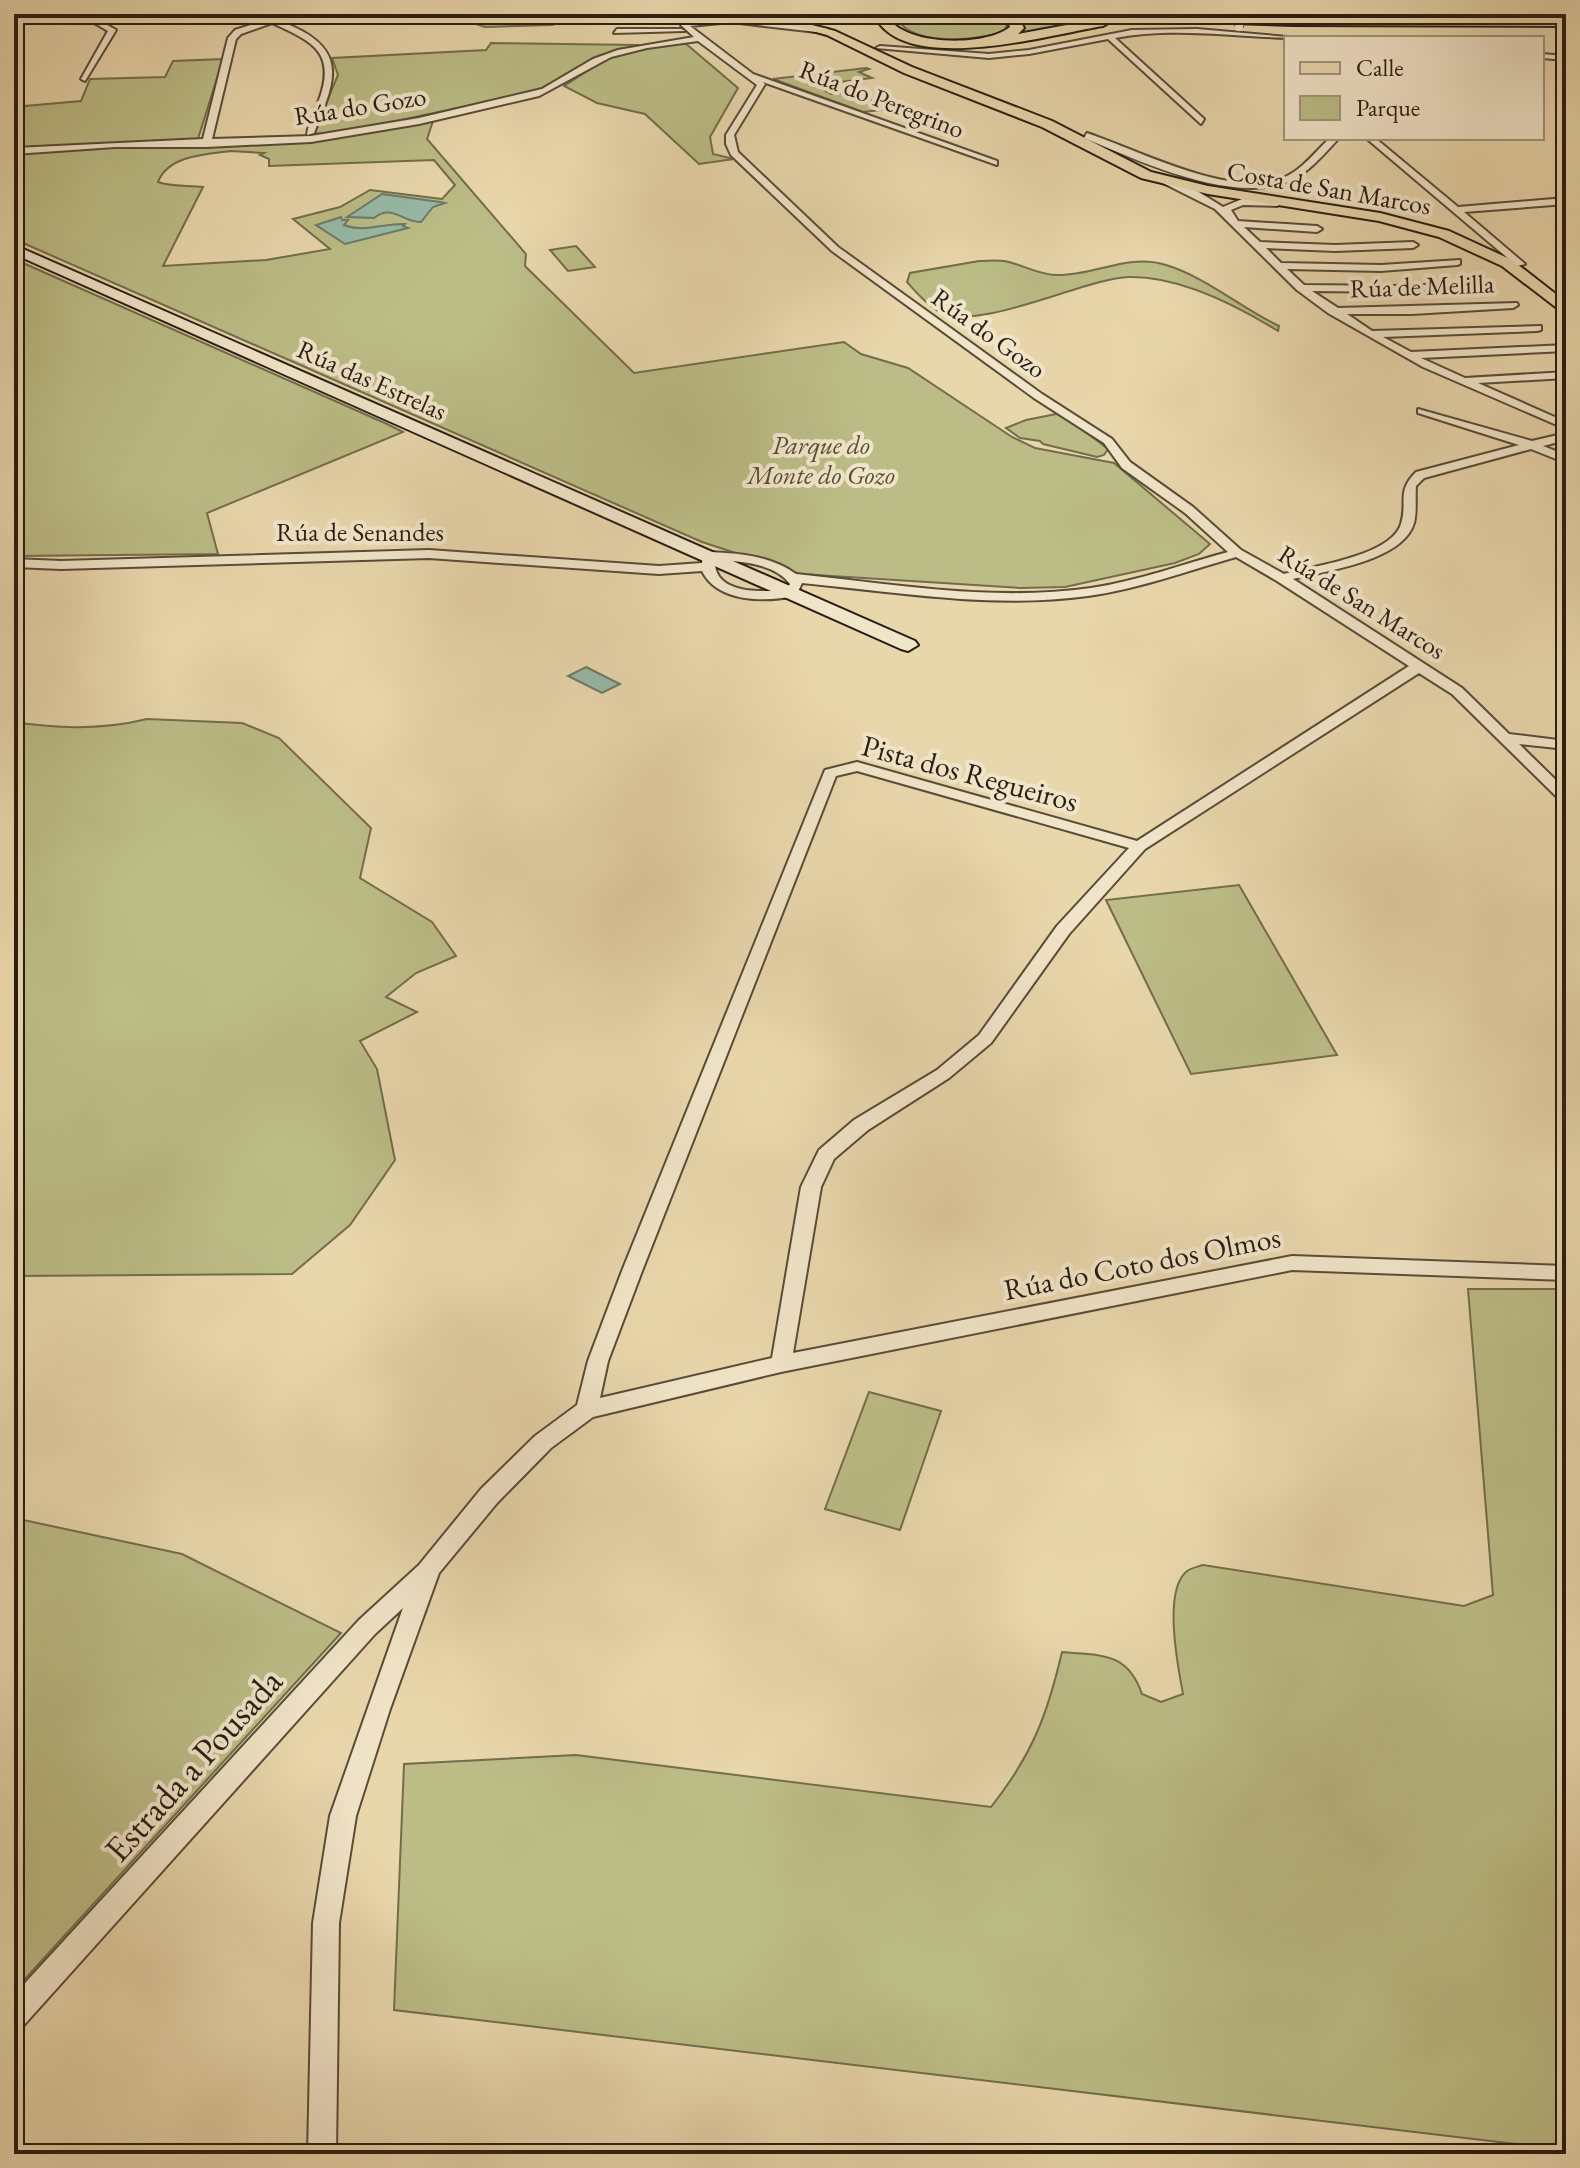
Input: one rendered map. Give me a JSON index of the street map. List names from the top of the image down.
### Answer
{
  "streets": {
    "main road": ["Costa de San Marcos"],
    "street": [
      "Rúa do Peregrino",
      "Rúa do Gozo",
      "Rúa de Melilla",
      "Rúa das Estrelas",
      "Rúa de Senandes",
      "Rúa de San Marcos",
      "Pista dos Regueiros",
      "Rúa do Coto dos Olmos",
      "Estrada a Pousada"
    ]
  },
  "crossings": [
    ["Rúa do Peregrino", "Rúa do Gozo"],
    ["Rúa do Gozo", "Costa de San Marcos"],
    ["Rúa do Gozo", "Rúa de San Marcos"],
    ["Rúa das Estrelas", "Rúa de Senandes"],
    ["Pista dos Regueiros", "Rúa do Coto dos Olmos"],
    ["Rúa do Coto dos Olmos", "Estrada a Pousada"]
  ],
  "parks": ["Parque do Monte do Gozo"],
  "legend": ["Calle", "Parque"]
}
